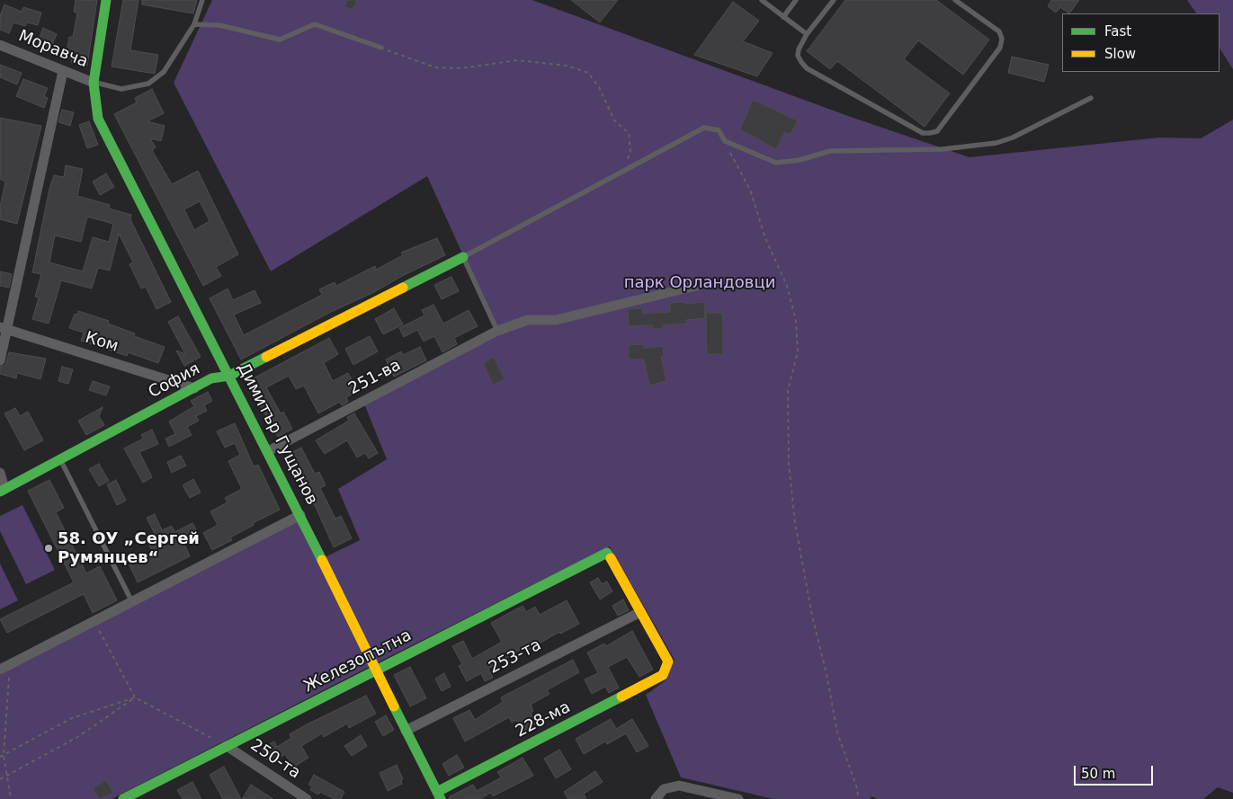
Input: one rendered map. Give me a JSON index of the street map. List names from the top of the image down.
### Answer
{
  "streets": {
    "street": [
      "Моравча",
      "Ком",
      "251-ва",
      "София",
      "Димитър Гущанов",
      "253-та",
      "Железопътна",
      "228-ма",
      "250-та"
    ]
  },
  "crossings": [
    ["Моравча", "Димитър Гущанов"],
    ["Ком", "София"],
    ["251-ва", "Димитър Гущанов"],
    ["София", "Димитър Гущанов"],
    ["Димитър Гущанов", "253-та"],
    ["Димитър Гущанов", "Железопътна"],
    ["Димитър Гущанов", "228-ма"],
    ["253-та", "Железопътна"],
    ["253-та", "228-ма"],
    ["Железопътна", "228-ма"],
    ["Железопътна", "250-та"]
  ],
  "parks": ["парк Орландовци"],
  "places": ["58. ОУ „Сергей Румянцев“"],
  "legend": ["Fast", "Slow"],
  "scale_bar": "50 m"
}
